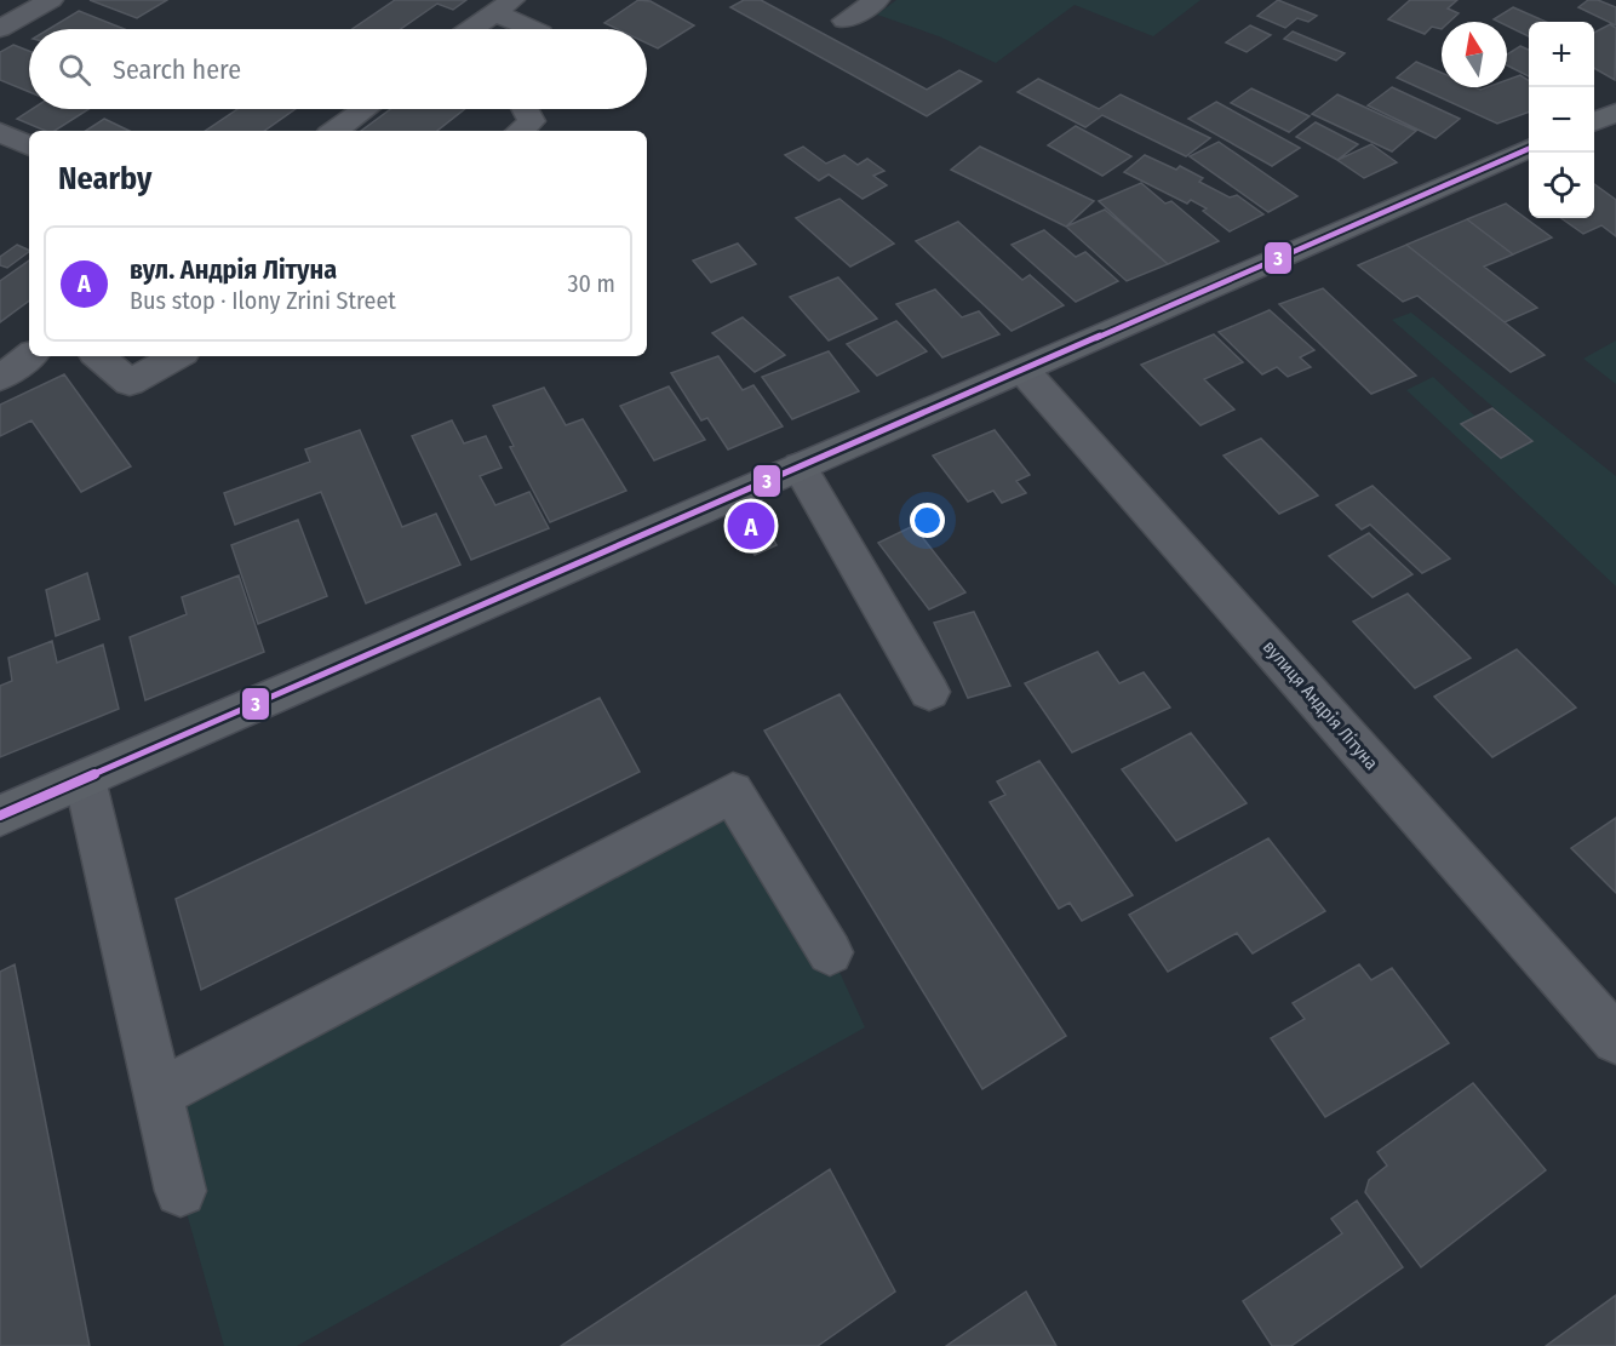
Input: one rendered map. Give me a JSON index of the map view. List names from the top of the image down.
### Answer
{
  "streets": {
    "street": ["вулиця Андрія Літуна"]
  },
  "lines": ["transit line 3"],
  "north": "top",
  "page": {
    "map_buttons": ["+", "−"],
    "search": "Search here",
    "heading": "Nearby",
    "list": [
      {
        "mark": "A",
        "name": "вул. Андрія Літуна",
        "note": "Bus stop · Ilony Zrini Street",
        "value": "30 m"
      }
    ],
    "pins": "A"
  }
}
